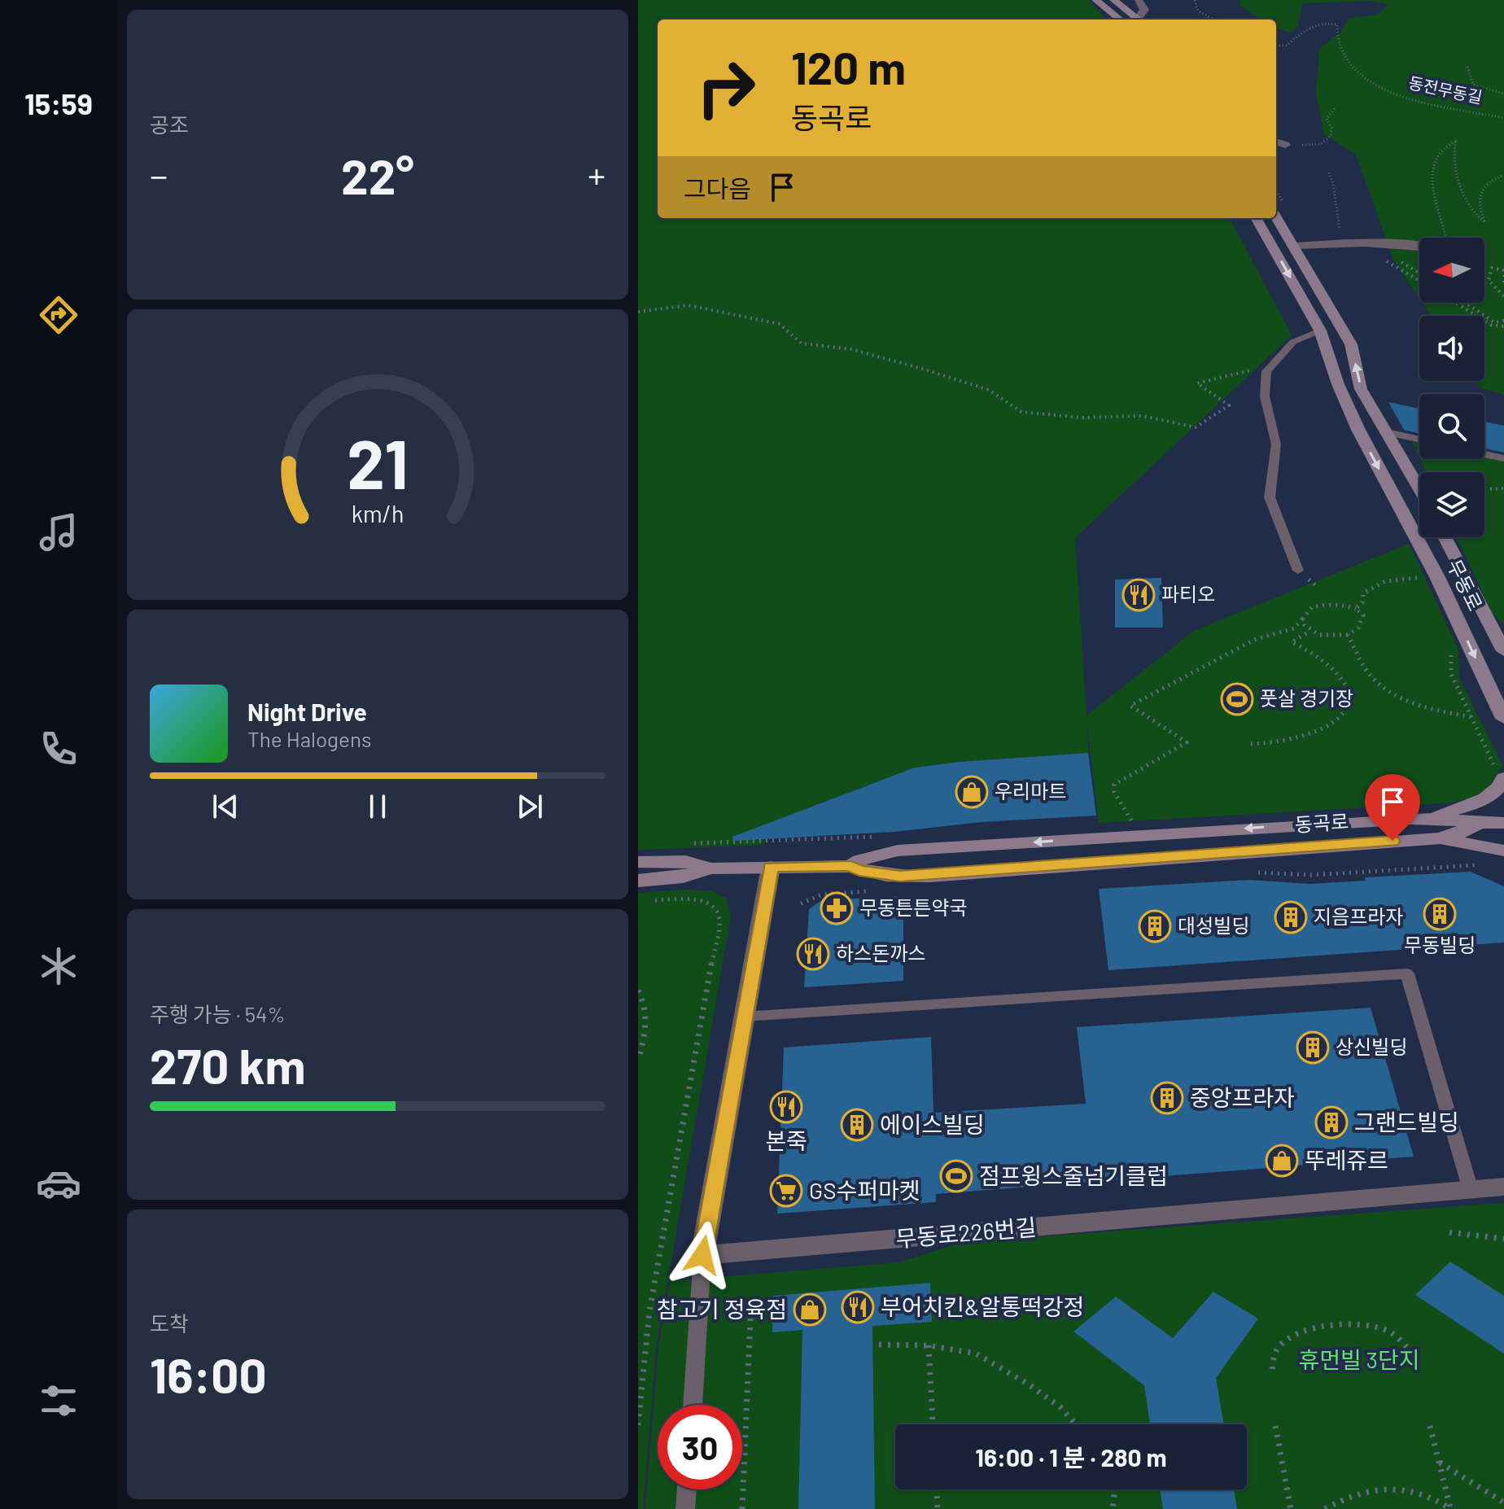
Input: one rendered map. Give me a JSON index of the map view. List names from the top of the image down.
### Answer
{
  "streets": {
    "main road": ["무동로", "동곡로"],
    "street": ["무동로226번길"],
    "path": ["동전무동길"]
  },
  "parks": ["휴먼빌 3단지"],
  "places": {
    "restaurant": [
      "파티오",
      "하스돈까스",
      "본죽",
      "부어치킨&알통떡강정"
    ],
    "sports": ["풋살 경기장", "점프윙스줄넘기클럽"],
    "shop": ["우리마트", "뚜레쥬르", "참고기 정육점"],
    "pharmacy": ["무동튼튼약국"],
    "building": [
      "무동빌딩",
      "지음프라자",
      "대성빌딩",
      "상신빌딩",
      "중앙프라자",
      "그랜드빌딩",
      "에이스빌딩"
    ],
    "supermarket": ["GS수퍼마켓"]
  },
  "north": "left",
  "page": {
    "tabs": "15:59",
    "tile": [
      "공조",
      ["주행 가능 · 54%", "270 km"],
      ["도착", "16:00"]
    ],
    "turn": ["120 m", "동곡로"],
    "heat": ["−", "22°", "+"],
    "then": "그다음",
    "song": ["Night Drive", "The Halogens"],
    "limit": "30",
    "trip": "16:00 · 1 분 · 280 m",
    "gauge": ["21", "km/h"]
  }
}
